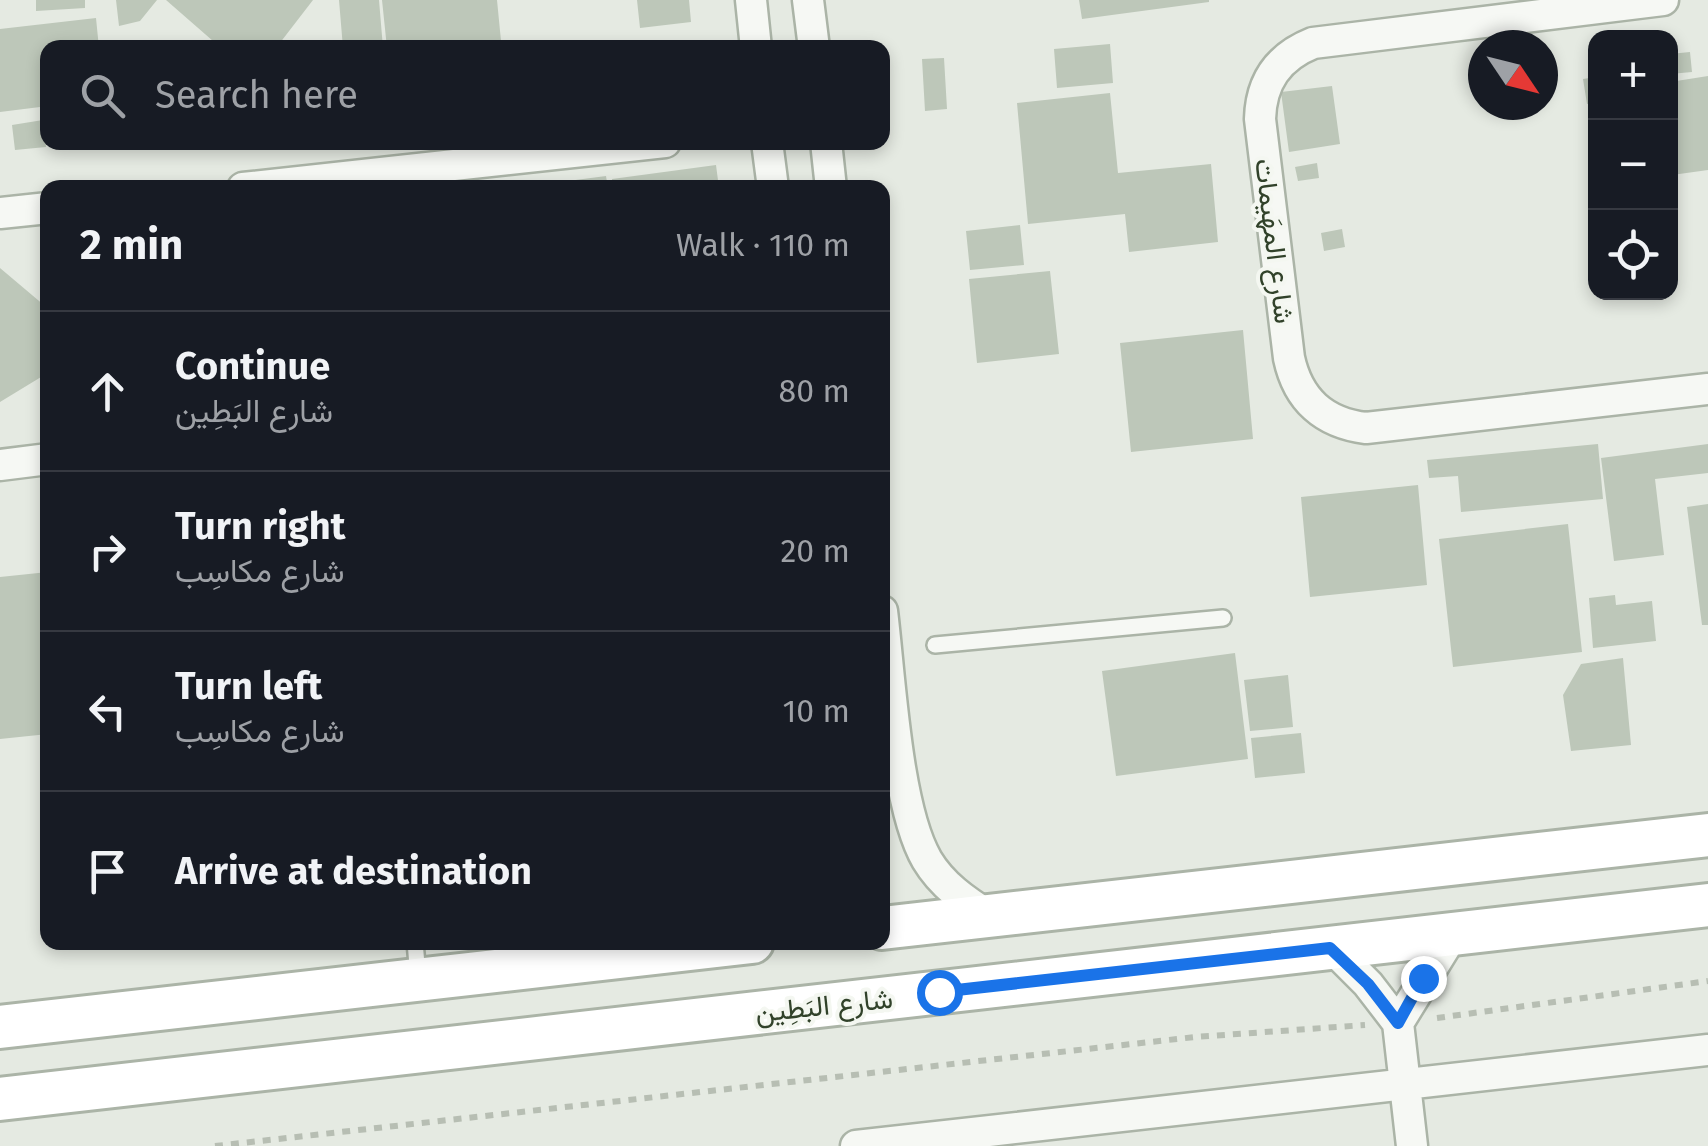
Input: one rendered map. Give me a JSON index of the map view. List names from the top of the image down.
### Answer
{
  "streets": {
    "main road": ["شارع البَطِين"],
    "street": ["شارع المهَيمات"]
  },
  "north": "bottom right",
  "page": {
    "map_buttons": ["+", "−"],
    "search": "Search here",
    "heading": ["2 min", "Walk · 110 m"],
    "list": [
      ["Continue", "شارع البَطِين", "80 m"],
      ["Turn right", "شارع مكاسِب", "20 m"],
      ["Turn left", "شارع مكاسِب", "10 m"],
      "Arrive at destination"
    ]
  }
}
